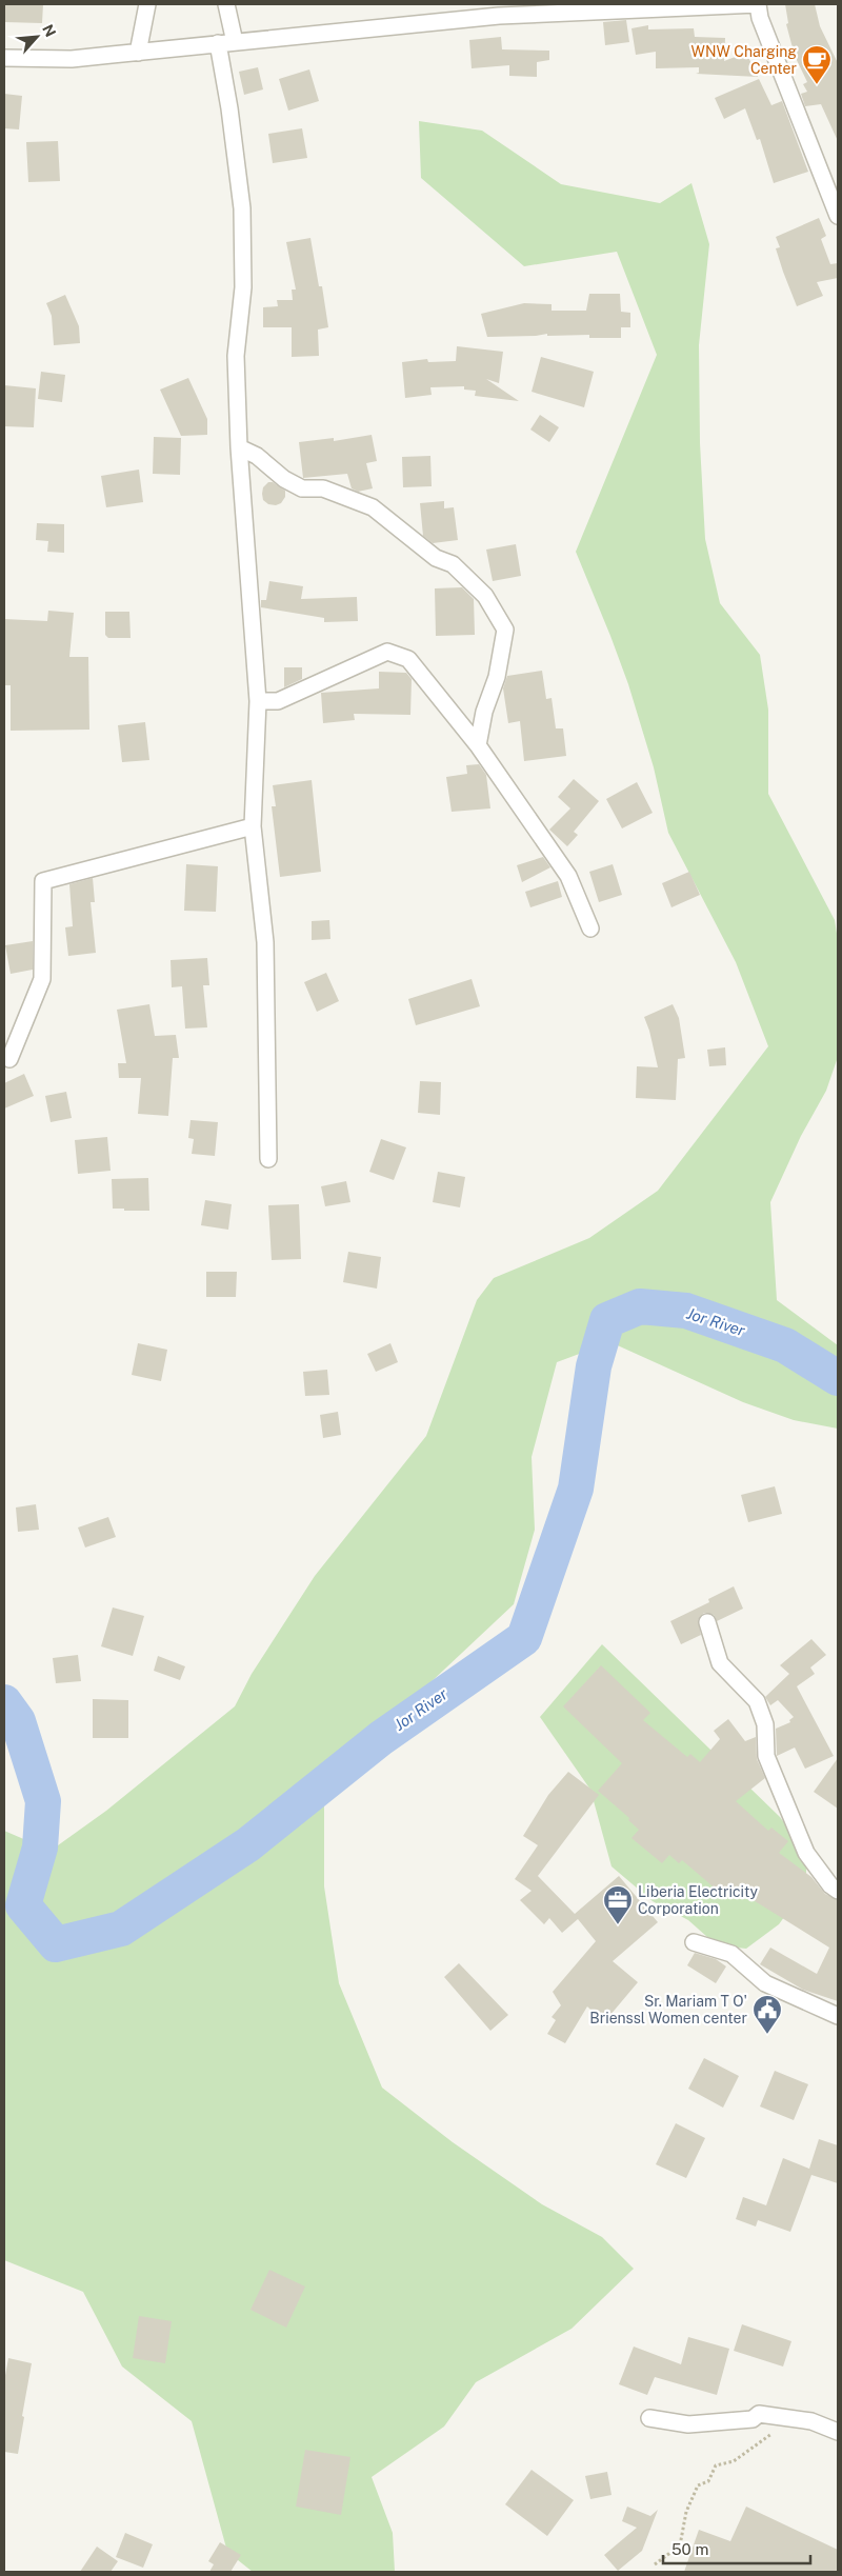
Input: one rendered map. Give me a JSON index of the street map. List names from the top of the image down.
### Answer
{
  "water": ["Jor River"],
  "places": {
    "cafe": ["WNW Charging Center"],
    "office": ["Liberia Electricity Corporation"],
    "public building": ["Sr. Mariam T O' Brienssl Women center"]
  },
  "scale_bar": "50 m",
  "north": "top right"
}
